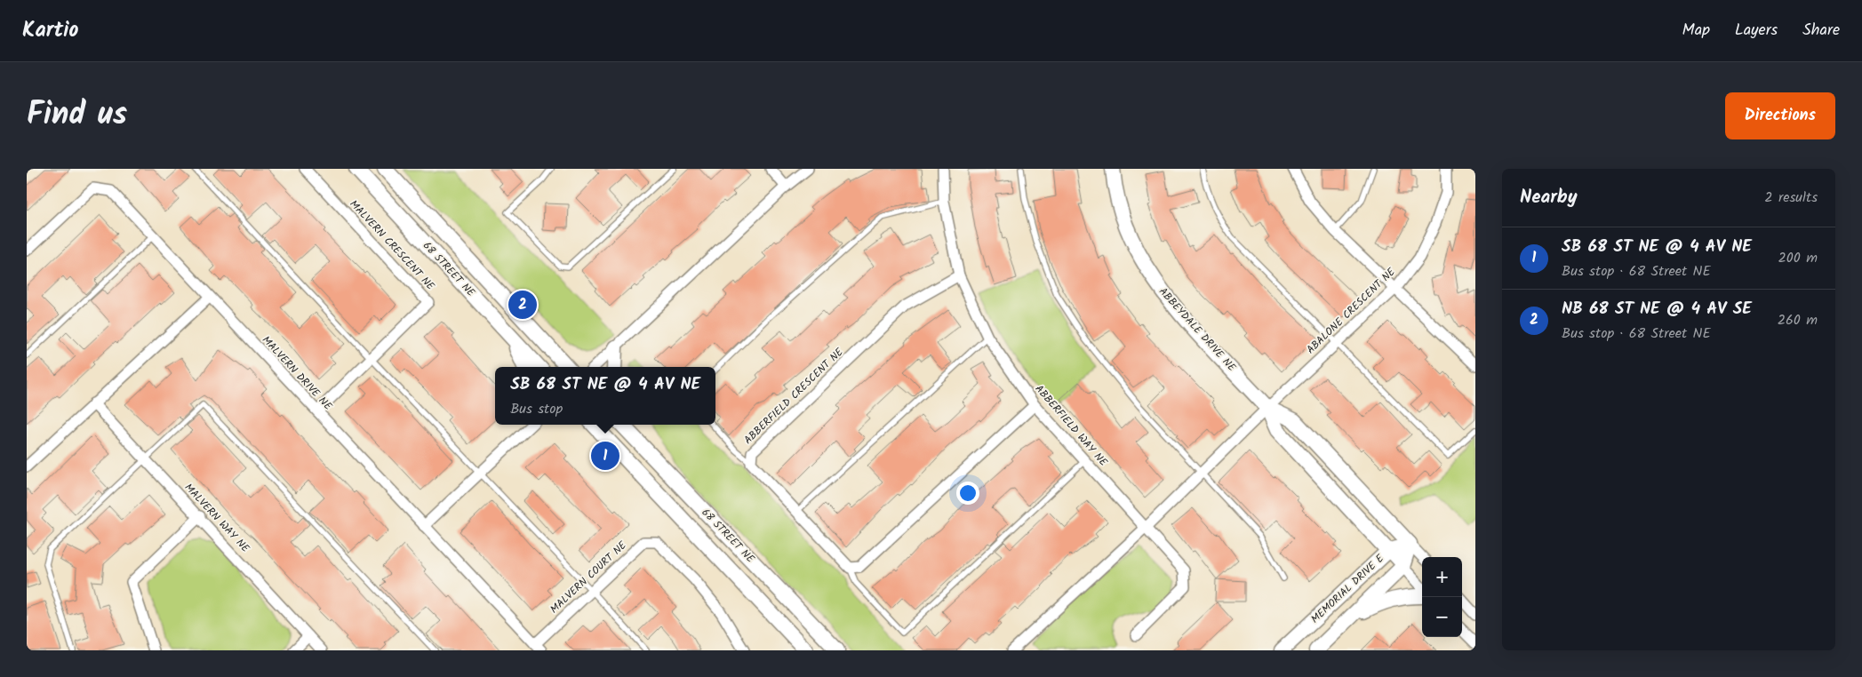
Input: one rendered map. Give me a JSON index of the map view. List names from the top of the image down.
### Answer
{
  "streets": {
    "main road": ["68 STREET NE", "ABBEYDALE DRIVE NE", "MEMORIAL DRIVE E"],
    "street": [
      "MALVERN CRESCENT NE",
      "ABALONE CRESCENT NE",
      "MALVERN DRIVE NE",
      "ABBERFIELD CRESCENT NE",
      "ABBERFIELD WAY NE",
      "MALVERN WAY NE",
      "MALVERN COURT NE"
    ]
  },
  "crossings": [
    ["MALVERN CRESCENT NE", "MALVERN DRIVE NE"],
    ["ABALONE CRESCENT NE", "ABBEYDALE DRIVE NE"],
    ["ABBEYDALE DRIVE NE", "MEMORIAL DRIVE E"],
    ["MALVERN DRIVE NE", "MALVERN COURT NE"],
    ["ABBERFIELD CRESCENT NE", "ABBERFIELD WAY NE"]
  ],
  "page": {
    "header": "Kartio",
    "nav": ["Map", "Layers", "Share"],
    "title": "Find us",
    "buttons": "Directions",
    "heading": ["Nearby", "2 results"],
    "list": [
      {
        "mark": "1",
        "name": "SB 68 ST NE @ 4 AV NE",
        "note": "Bus stop · 68 Street NE",
        "value": "200 m"
      },
      {
        "mark": "2",
        "name": "NB 68 ST NE @ 4 AV SE",
        "note": "Bus stop · 68 Street NE",
        "value": "260 m"
      }
    ],
    "pins": ["2", "1"],
    "popup": ["SB 68 ST NE @ 4 AV NE", "Bus stop"],
    "map_buttons": ["+", "−"]
  }
}
